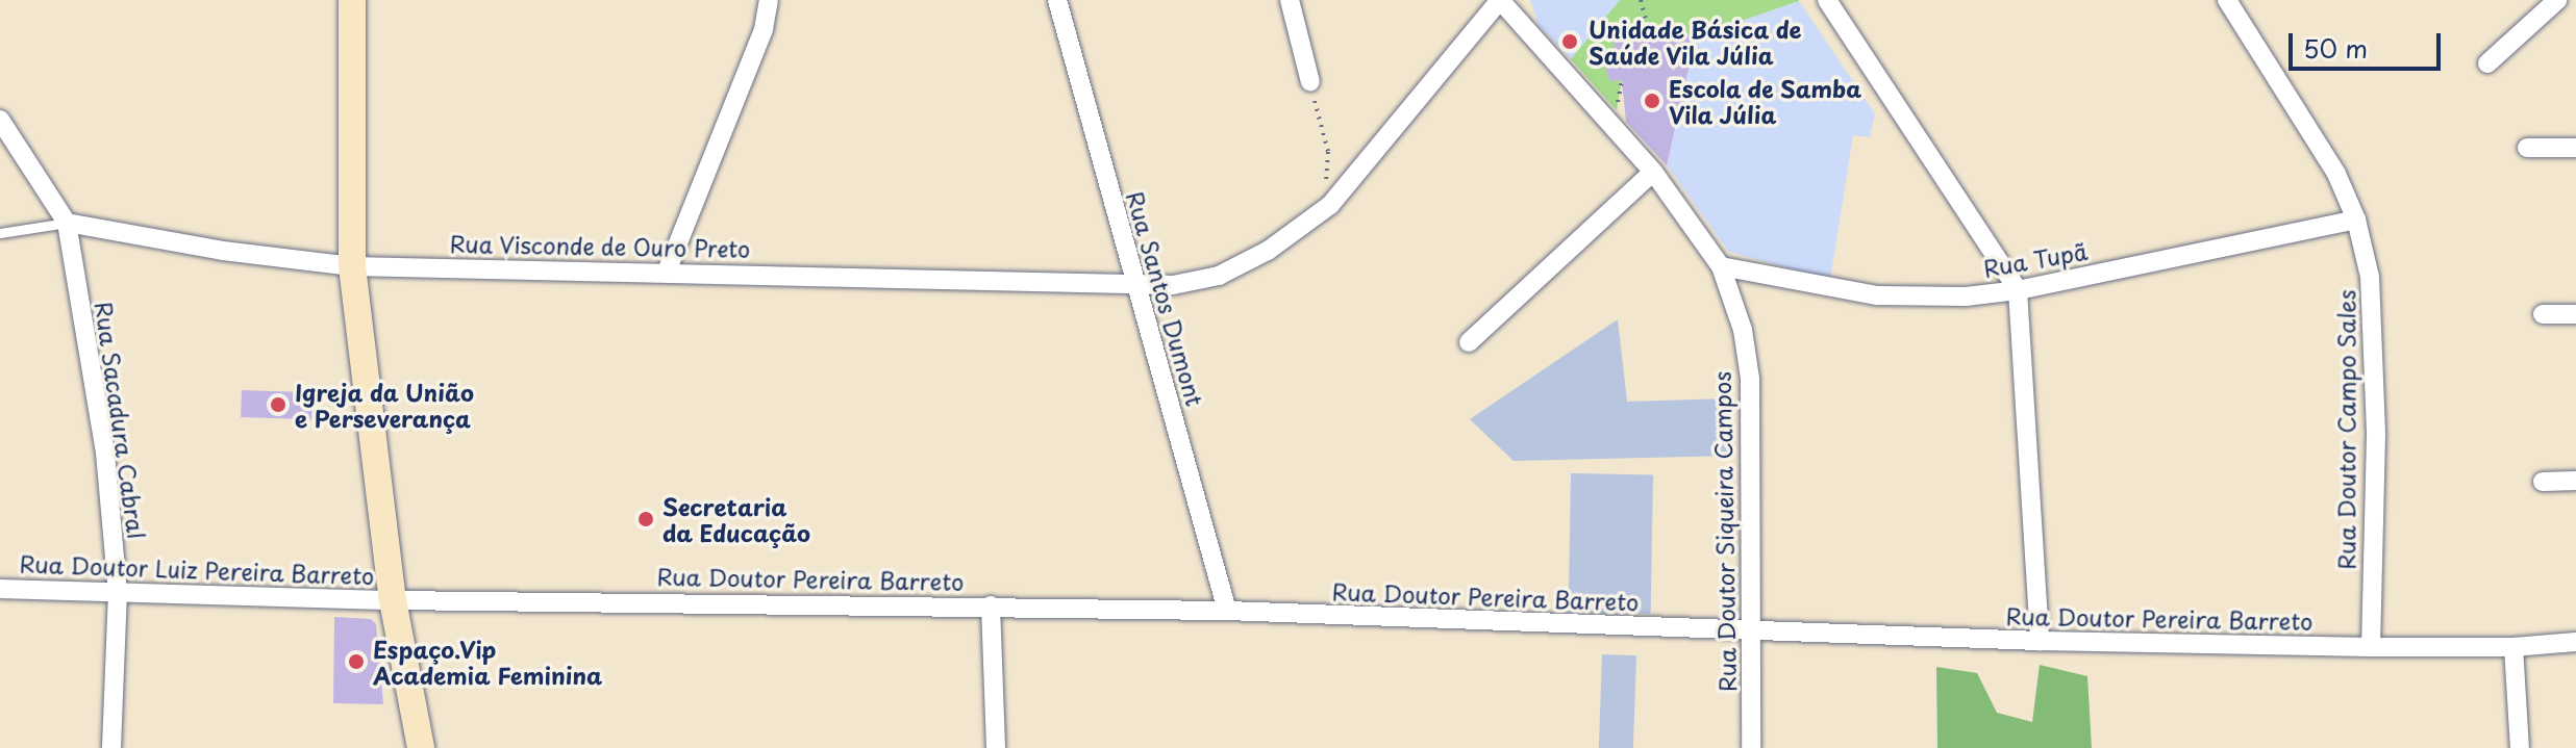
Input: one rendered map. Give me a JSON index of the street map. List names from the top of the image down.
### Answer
{
  "streets": {
    "street": [
      "Rua Visconde de Ouro Preto",
      "Rua Tupã",
      "Rua Santos Dumont",
      "Rua Sacadura Cabral",
      "Rua Doutor Campo Sales",
      "Rua Doutor Siqueira Campos",
      "Rua Doutor Luiz Pereira Barreto",
      "Rua Doutor Pereira Barreto"
    ]
  },
  "crossings": [
    ["Rua Visconde de Ouro Preto", "Rua Santos Dumont"],
    ["Rua Visconde de Ouro Preto", "Rua Sacadura Cabral"],
    ["Rua Visconde de Ouro Preto", "Rua Doutor Siqueira Campos"],
    ["Rua Tupã", "Rua Doutor Campo Sales"],
    ["Rua Tupã", "Rua Doutor Siqueira Campos"],
    ["Rua Santos Dumont", "Rua Doutor Pereira Barreto"],
    ["Rua Sacadura Cabral", "Rua Doutor Luiz Pereira Barreto"],
    ["Rua Doutor Campo Sales", "Rua Doutor Pereira Barreto"],
    ["Rua Doutor Siqueira Campos", "Rua Doutor Pereira Barreto"],
    ["Rua Doutor Luiz Pereira Barreto", "Rua Doutor Pereira Barreto"]
  ],
  "places": [
    "Unidade Básica de Saúde Vila Júlia",
    "Escola de Samba Vila Júlia",
    "Igreja da União e Perseverança",
    "Secretaria da Educação",
    "Espaço.Vip Academia Feminina"
  ],
  "scale_bar": "50 m"
}
